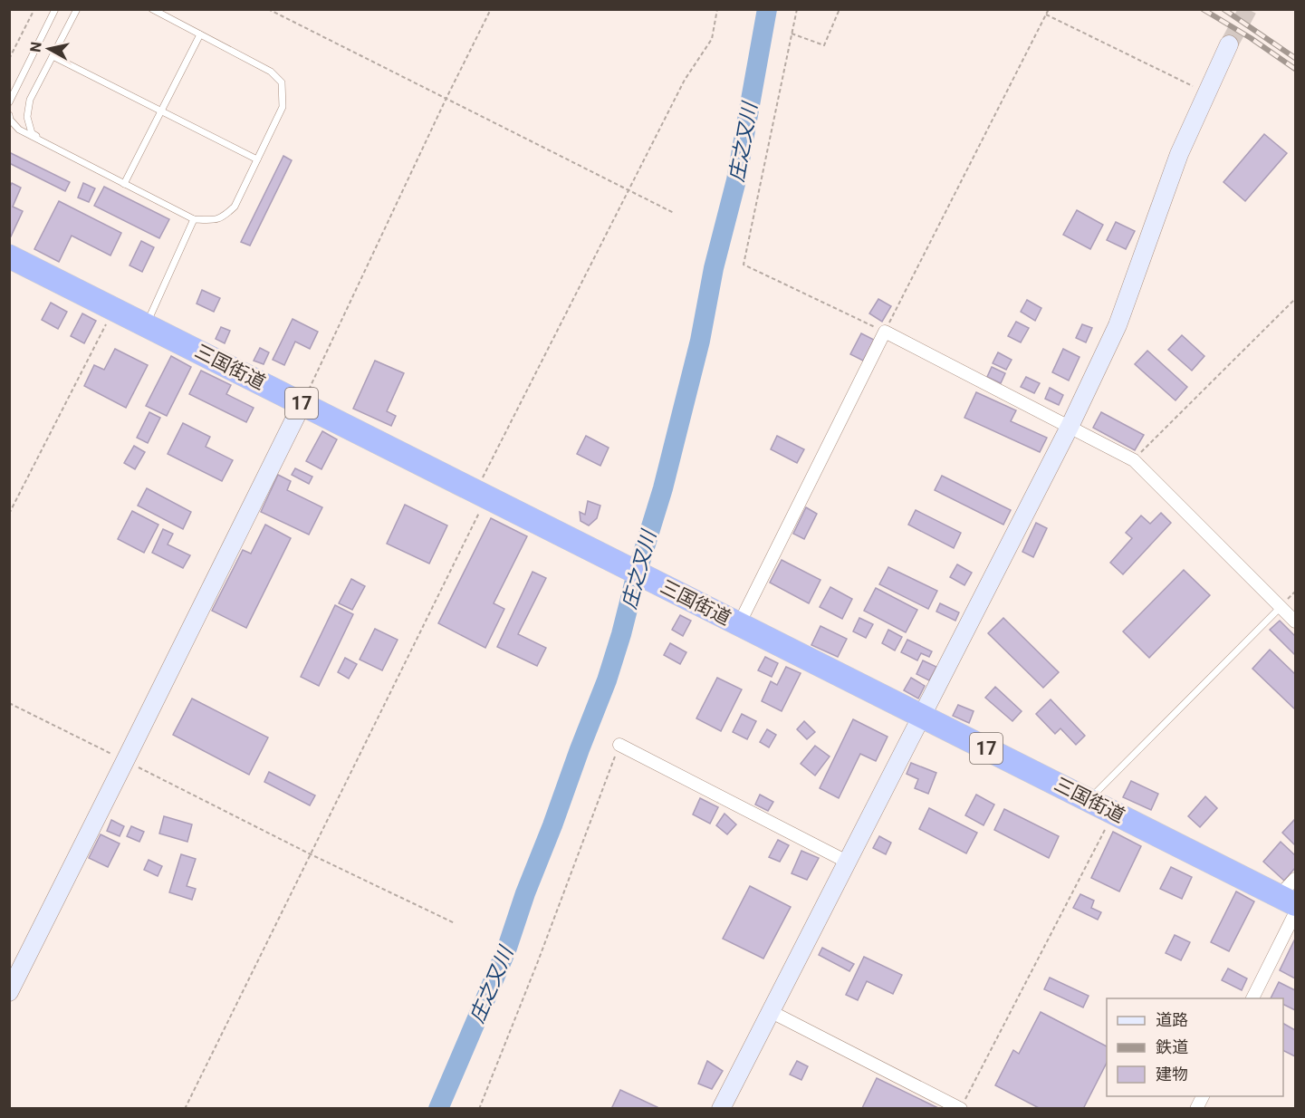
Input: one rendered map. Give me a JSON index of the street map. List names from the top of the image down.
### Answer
{
  "streets": {
    "highway": ["三国街道", "17"]
  },
  "water": ["庄之又川"],
  "legend": ["道路", "鉄道", "建物"],
  "north": "left"
}
